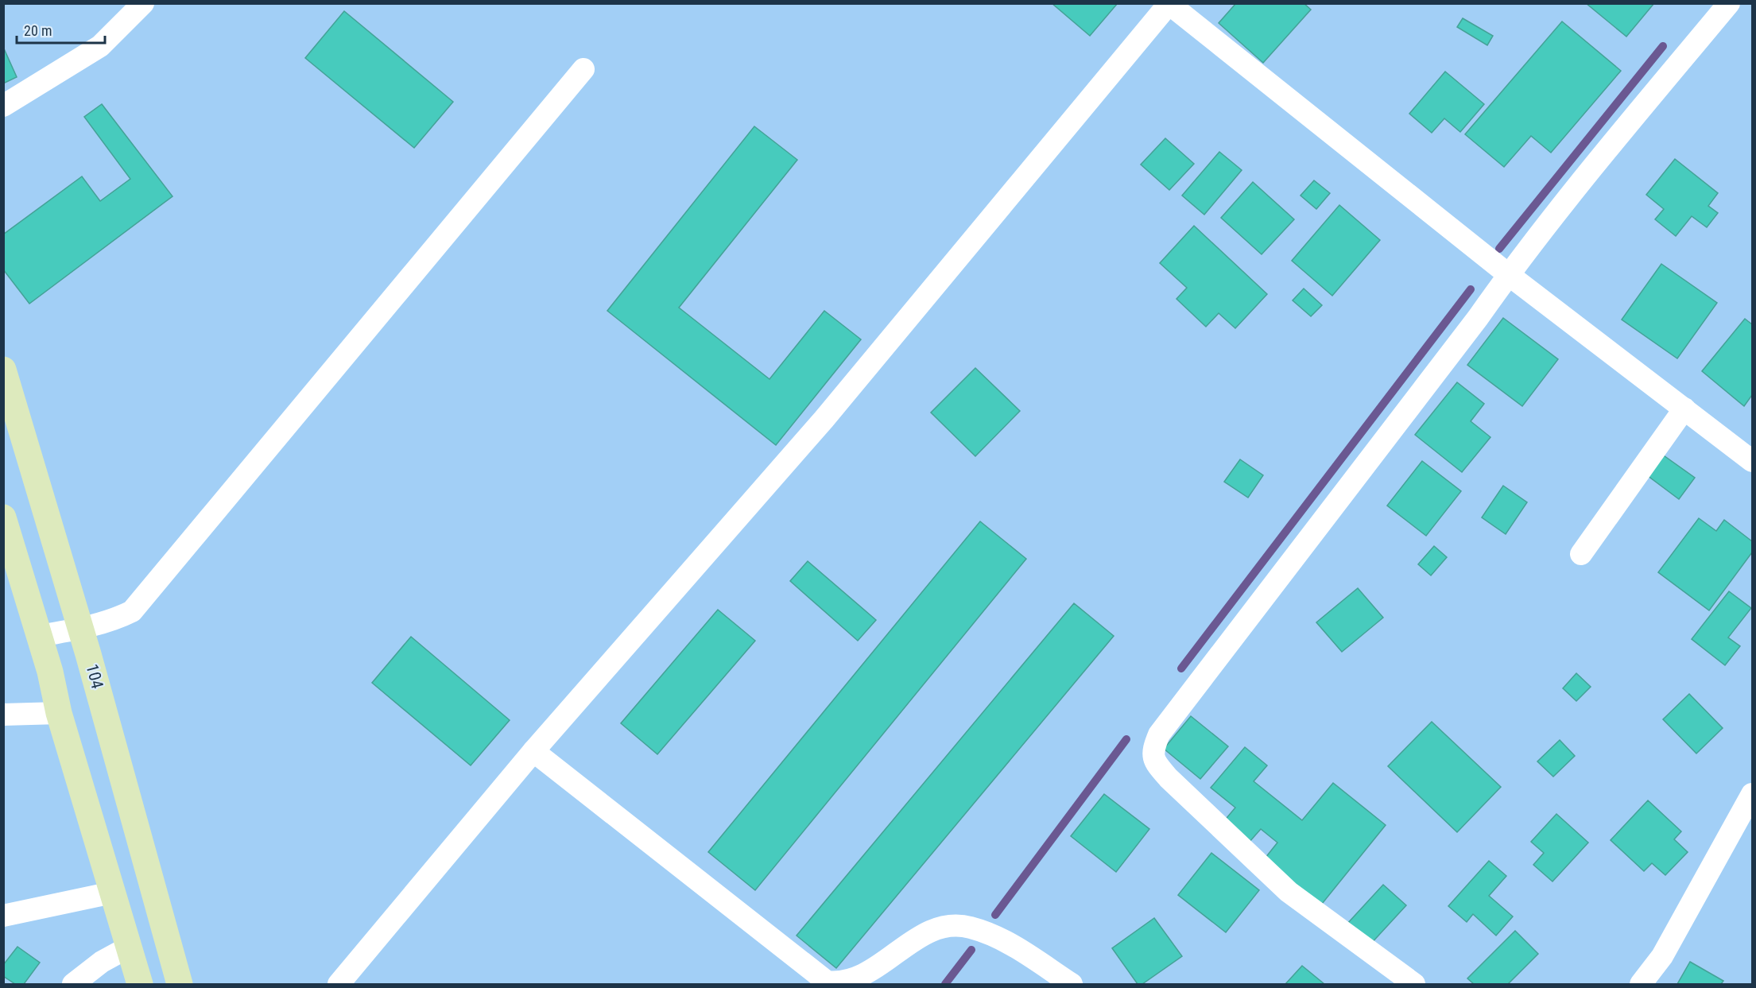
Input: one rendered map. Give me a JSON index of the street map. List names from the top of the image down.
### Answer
{
  "streets": {
    "street": ["104"]
  },
  "scale_bar": "20 m"
}
